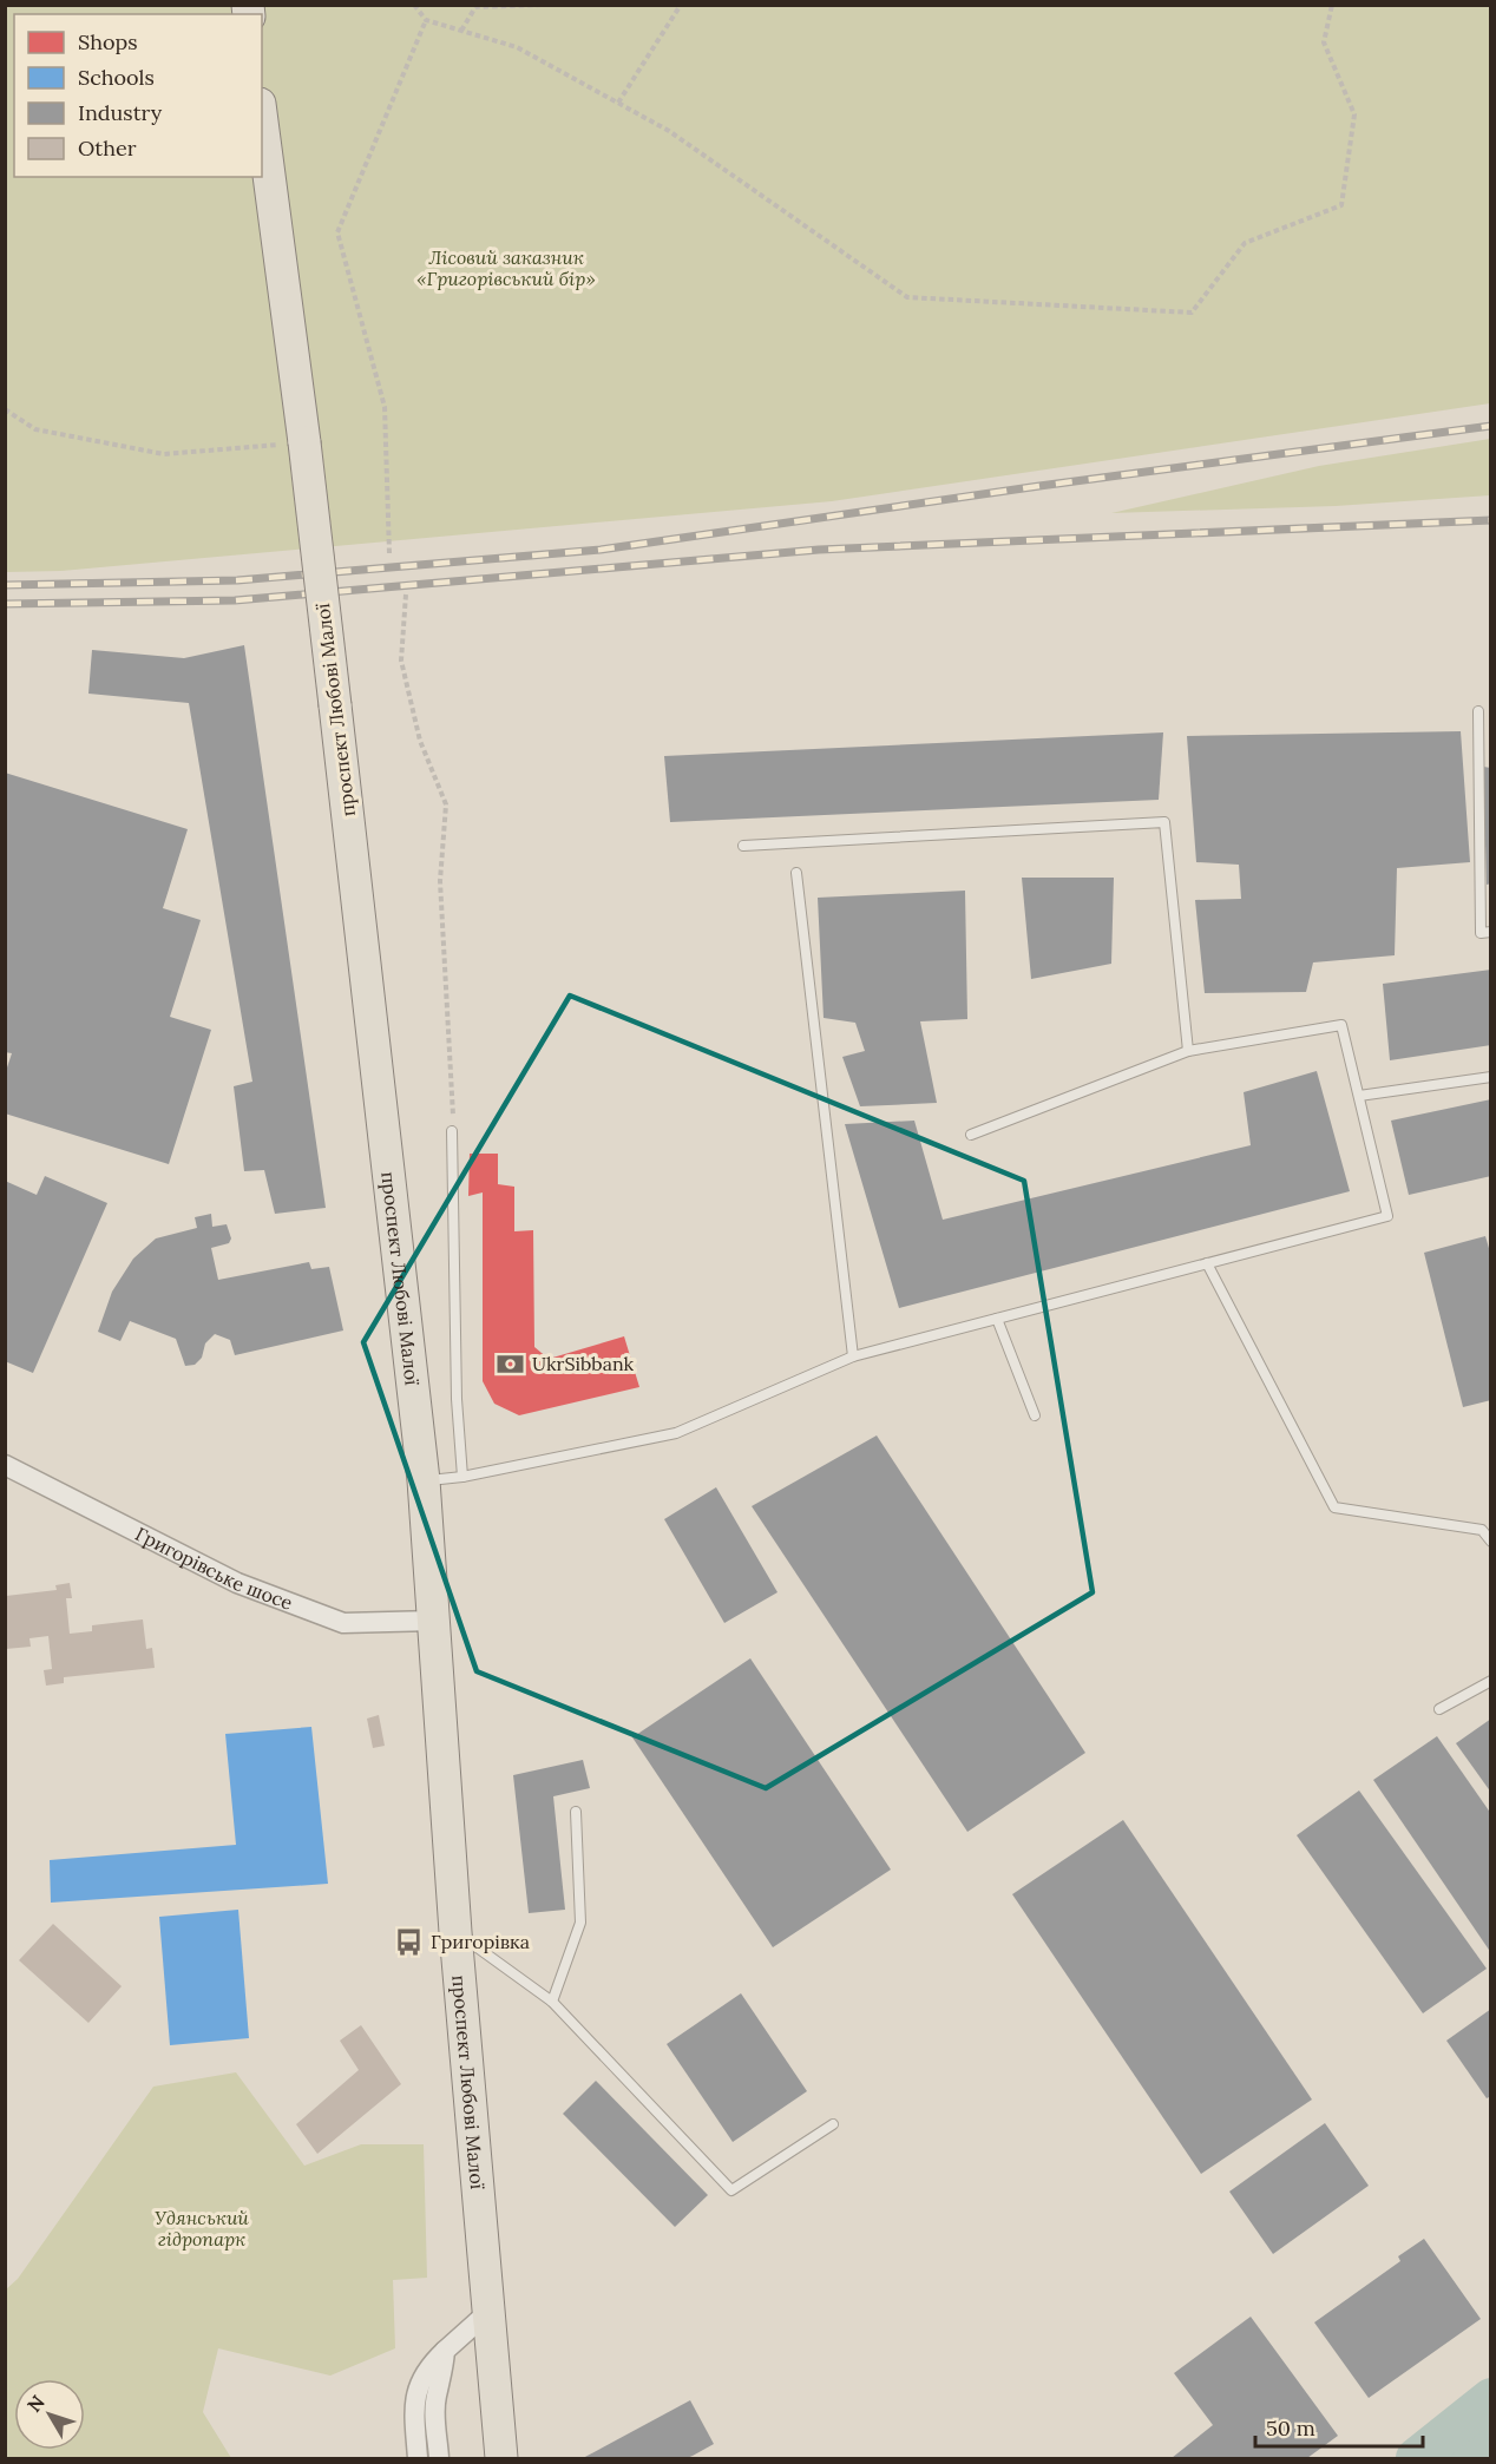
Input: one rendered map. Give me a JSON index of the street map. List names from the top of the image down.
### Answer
{
  "streets": {
    "main road": ["проспект Любові Малої"],
    "street": ["Григорівське шосе"]
  },
  "crossings": [
    ["проспект Любові Малої", "Григорівське шосе"]
  ],
  "parks": ["Лісовий заказник «Григорівський бір»", "Удянський гідропарк"],
  "places": {
    "bank": ["UkrSibbank"],
    "bus stop": ["Григорівка"]
  },
  "legend": [
    "Shops",
    "Schools",
    "Industry",
    "Other"
  ],
  "scale_bar": "50 m",
  "north": "top left"
}
